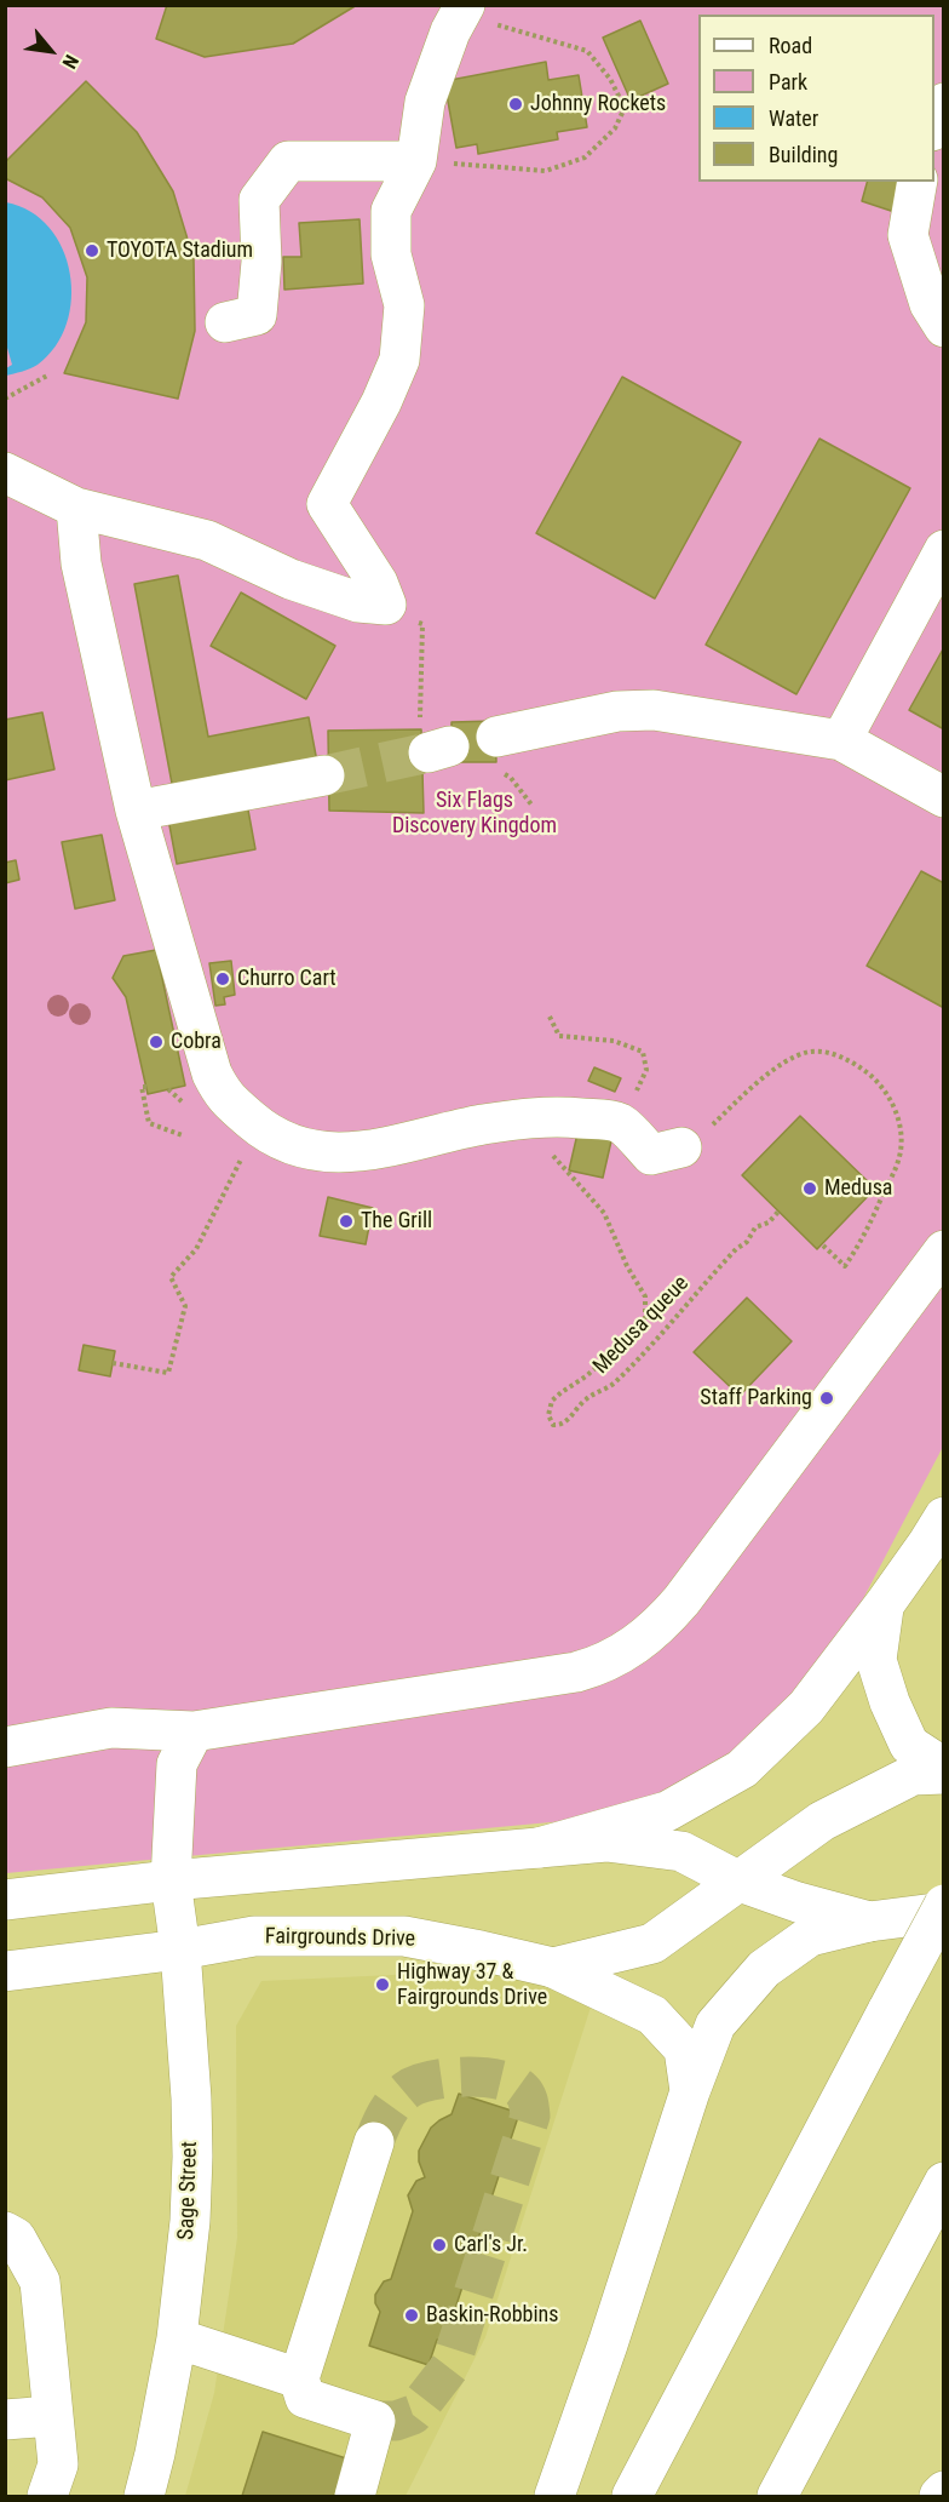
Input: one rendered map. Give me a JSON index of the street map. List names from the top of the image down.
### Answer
{
  "streets": {
    "main road": ["Fairgrounds Drive", "Sage Street"],
    "path": ["Medusa queue"]
  },
  "crossings": [
    ["Fairgrounds Drive", "Sage Street"]
  ],
  "parks": ["Six Flags Discovery Kingdom"],
  "places": [
    "Johnny Rockets",
    "TOYOTA Stadium",
    "Churro Cart",
    "Cobra",
    "Medusa",
    "The Grill",
    "Staff Parking",
    "Highway 37 & Fairgrounds Drive",
    "Carl's Jr.",
    "Baskin-Robbins"
  ],
  "legend": [
    "Road",
    "Park",
    "Water",
    "Building"
  ],
  "north": "bottom right"
}
